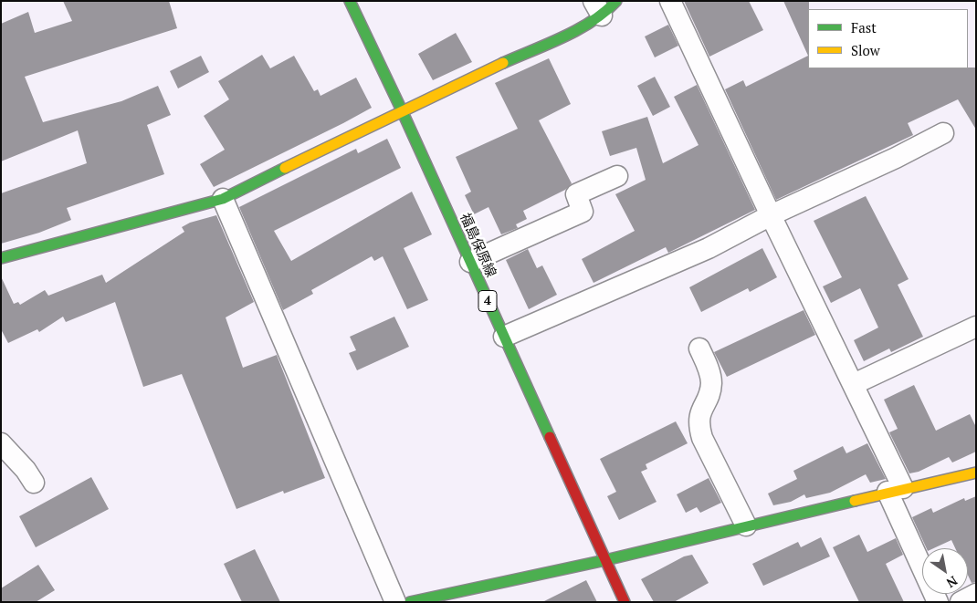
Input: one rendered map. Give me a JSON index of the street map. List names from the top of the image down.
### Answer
{
  "streets": {
    "street": ["福島保原線", "4"]
  },
  "legend": ["Fast", "Slow"],
  "north": "bottom right"
}
